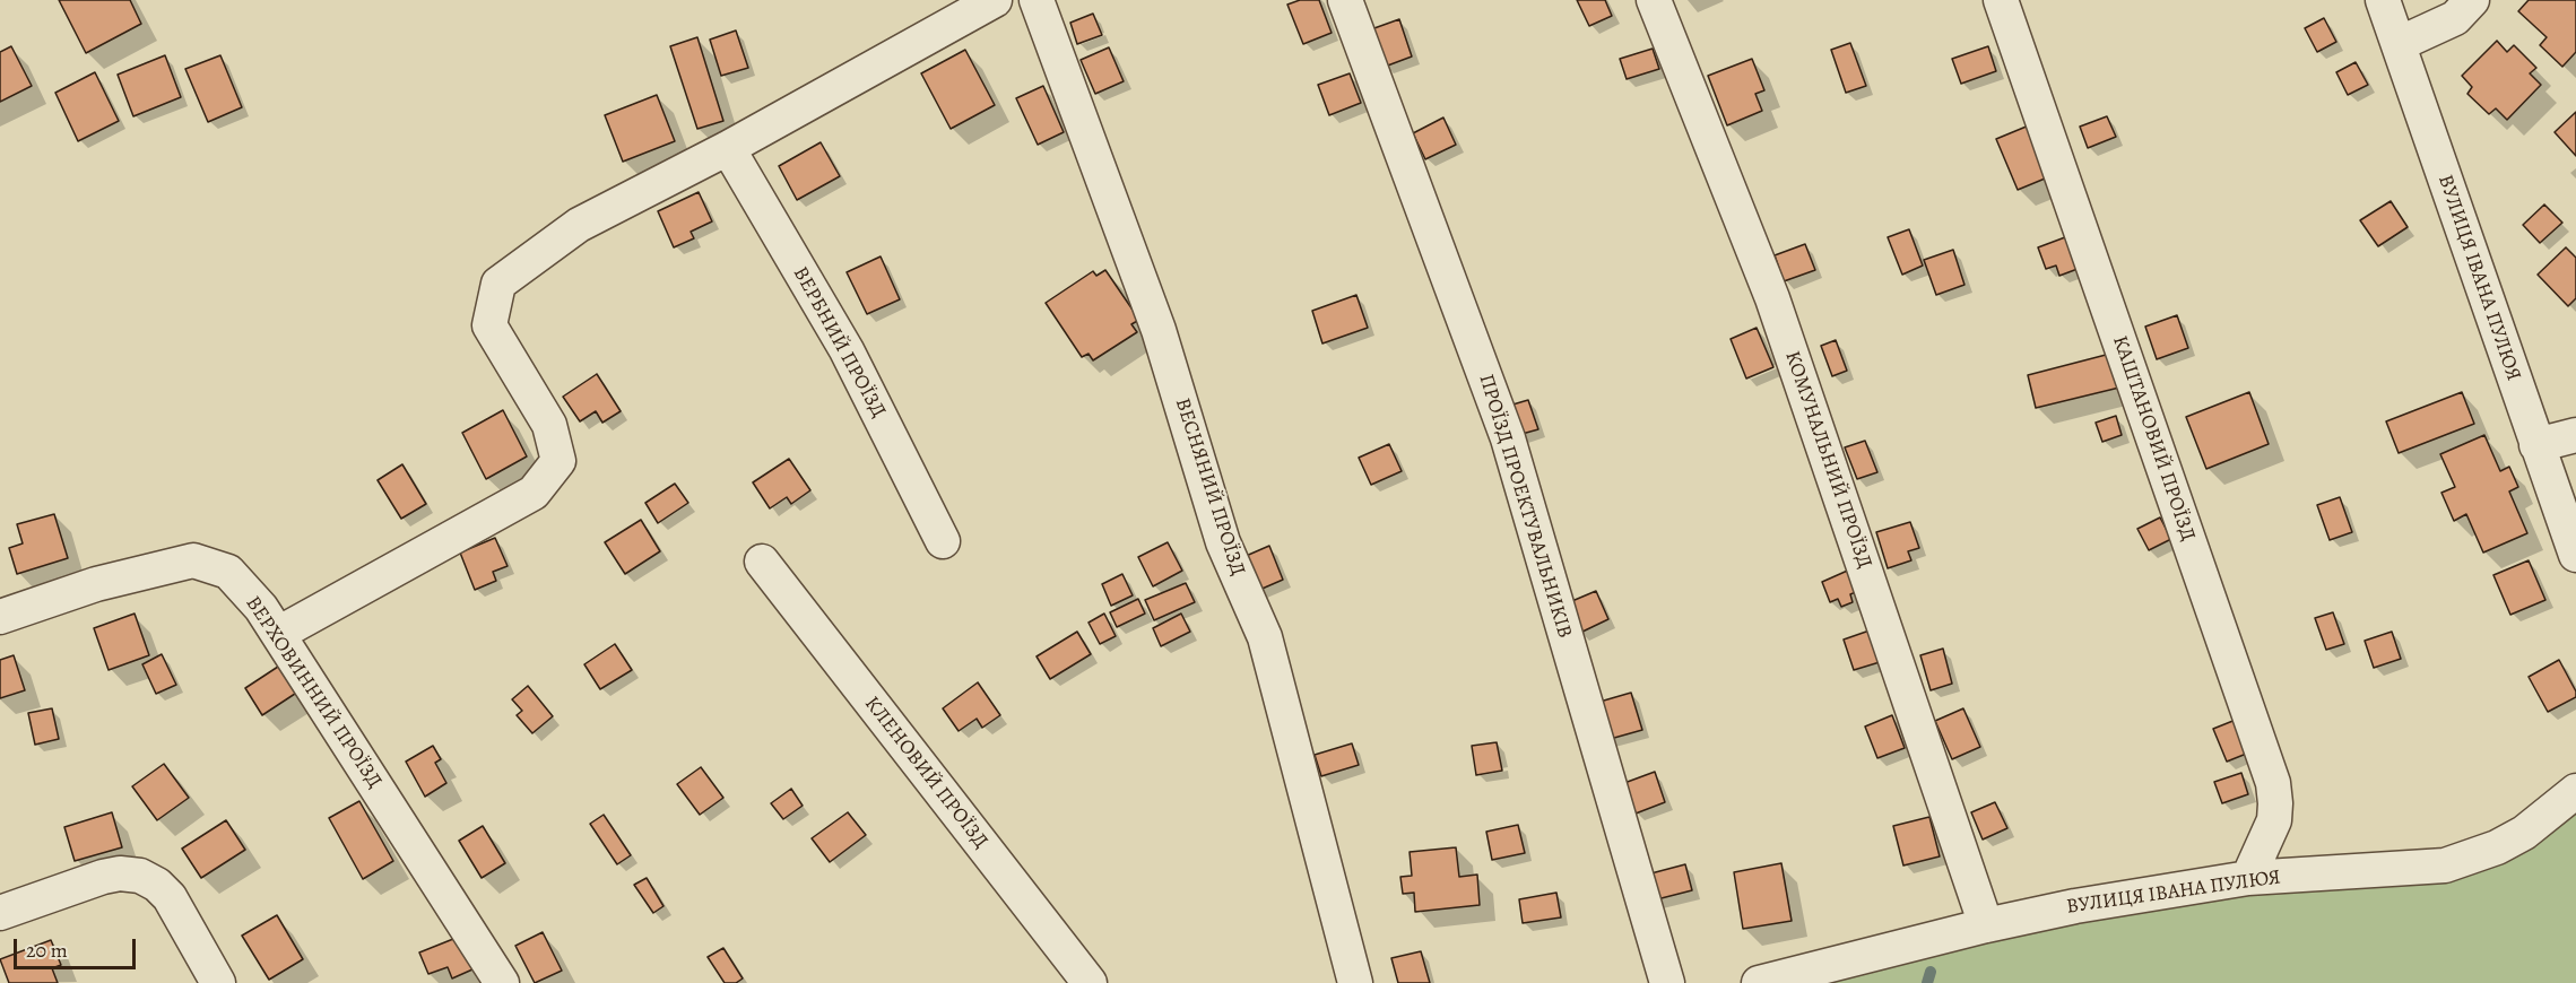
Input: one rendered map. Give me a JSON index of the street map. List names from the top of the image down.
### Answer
{
  "streets": {
    "street": [
      "ВУЛИЦЯ ІВАНА ПУЛЮЯ",
      "ВЕРБНИЙ ПРОЇЗД",
      "КАШТАНОВИЙ ПРОЇЗД",
      "КОМУНАЛЬНИЙ ПРОЇЗД",
      "ВЕСНЯНИЙ ПРОЇЗД",
      "ПРОЇЗД ПРОЕКТУВАЛЬНИКІВ",
      "ВЕРХОВИННИЙ ПРОЇЗД",
      "КЛЕНОВИЙ ПРОЇЗД"
    ]
  },
  "crossings": [
    ["ВУЛИЦЯ ІВАНА ПУЛЮЯ", "КАШТАНОВИЙ ПРОЇЗД"],
    ["ВУЛИЦЯ ІВАНА ПУЛЮЯ", "КОМУНАЛЬНИЙ ПРОЇЗД"]
  ],
  "scale_bar": "20 m"
}
